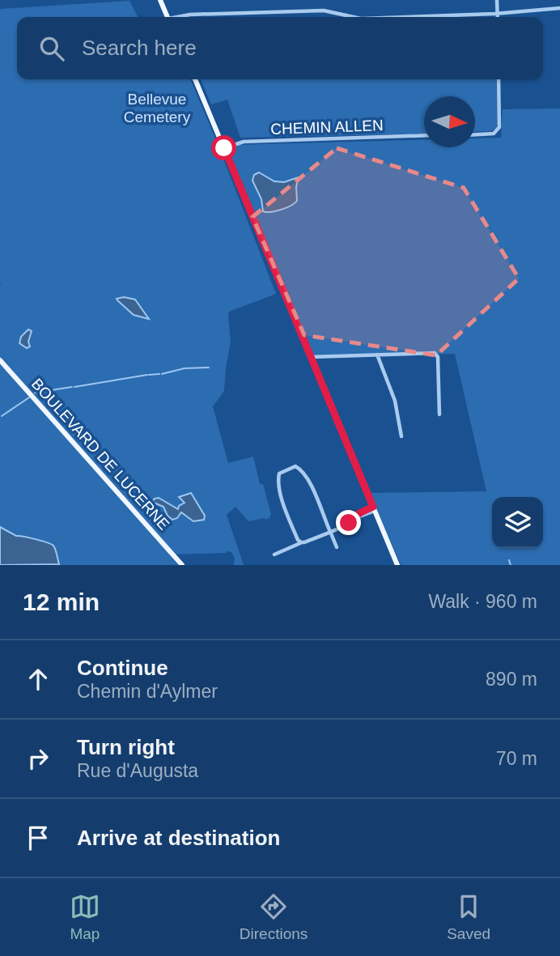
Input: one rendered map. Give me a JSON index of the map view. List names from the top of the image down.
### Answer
{
  "streets": {
    "main road": ["BOULEVARD DE LUCERNE"],
    "street": ["CHEMIN ALLEN"]
  },
  "parks": ["Bellevue Cemetery"],
  "north": "right",
  "page": {
    "search": "Search here",
    "heading": ["12 min", "Walk · 960 m"],
    "list": [
      ["Continue", "Chemin d'Aylmer", "890 m"],
      ["Turn right", "Rue d'Augusta", "70 m"],
      "Arrive at destination"
    ],
    "nav": ["Map", "Directions", "Saved"]
  }
}
